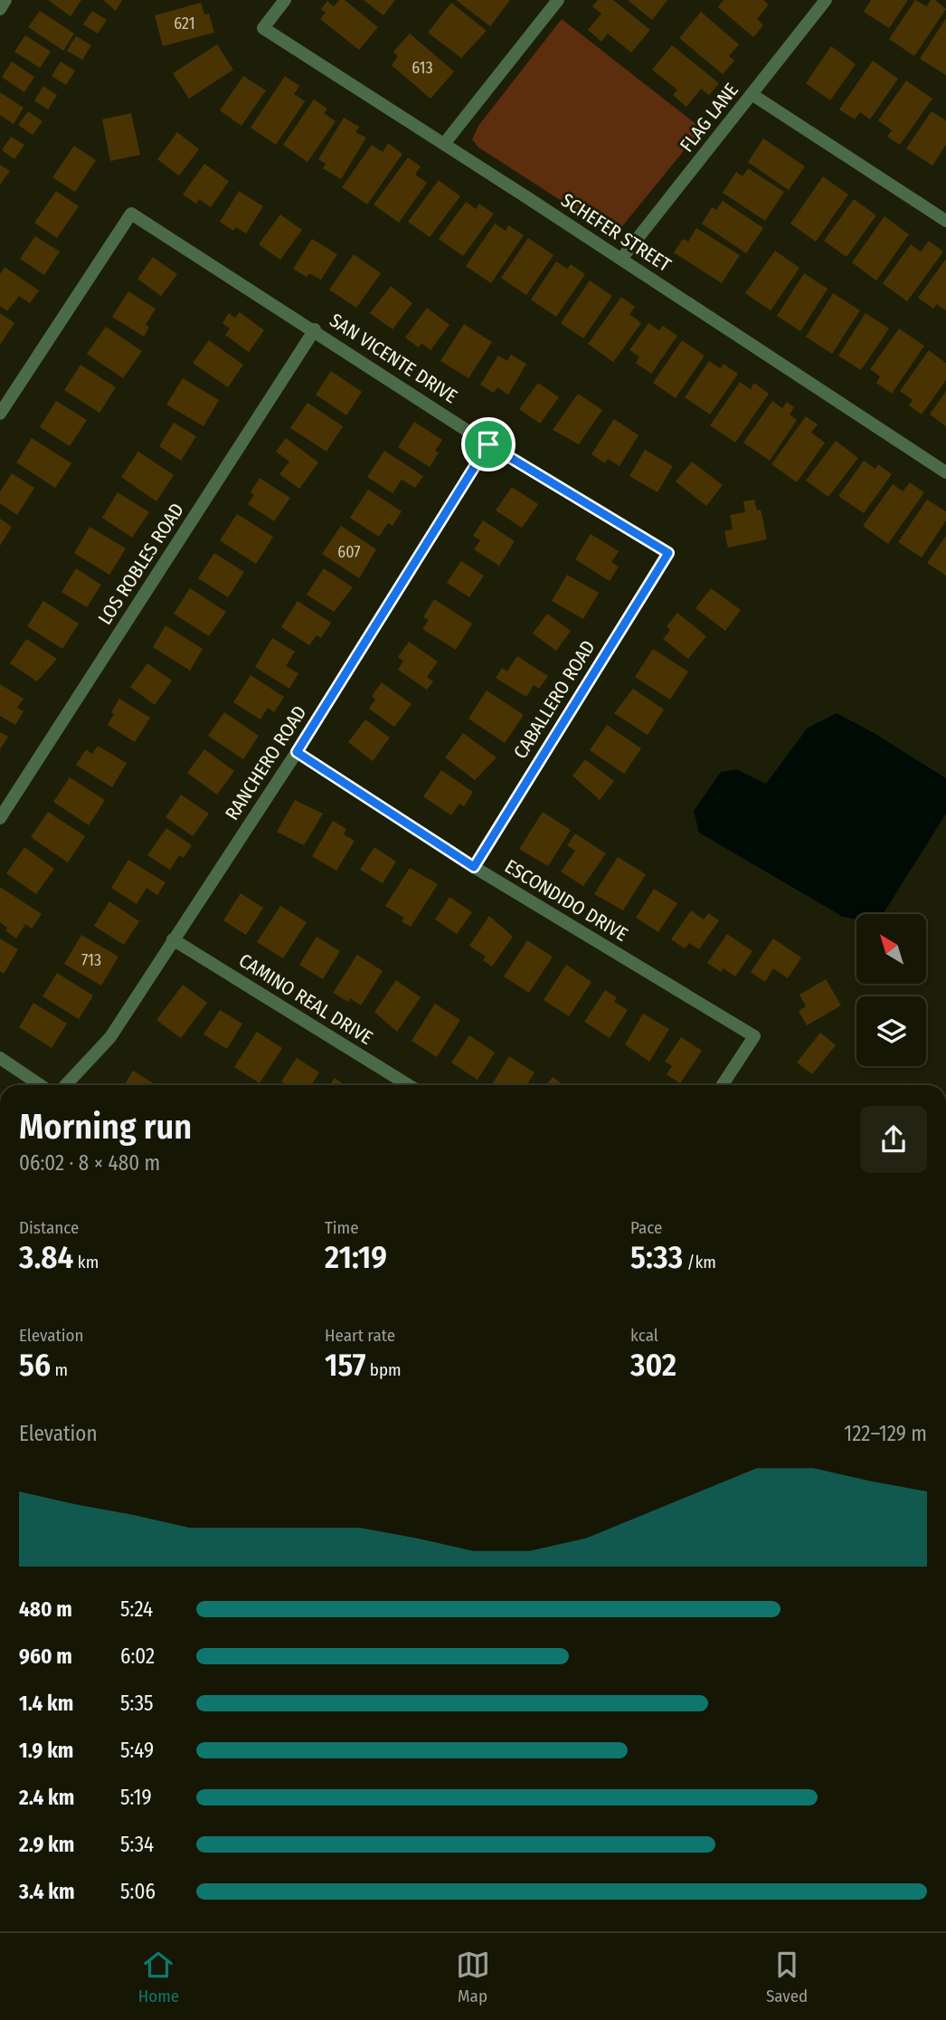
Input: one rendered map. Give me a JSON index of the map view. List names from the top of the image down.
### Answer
{
  "streets": {
    "street": [
      "FLAG LANE",
      "SCHEFER STREET",
      "SAN VICENTE DRIVE",
      "LOS ROBLES ROAD",
      "CABALLERO ROAD",
      "RANCHERO ROAD",
      "ESCONDIDO DRIVE",
      "CAMINO REAL DRIVE"
    ]
  },
  "crossings": [
    ["FLAG LANE", "SCHEFER STREET"],
    ["SAN VICENTE DRIVE", "LOS ROBLES ROAD"],
    ["SAN VICENTE DRIVE", "CABALLERO ROAD"],
    ["SAN VICENTE DRIVE", "RANCHERO ROAD"],
    ["CABALLERO ROAD", "ESCONDIDO DRIVE"],
    ["RANCHERO ROAD", "ESCONDIDO DRIVE"],
    ["RANCHERO ROAD", "CAMINO REAL DRIVE"]
  ],
  "house_numbers": [
    "621",
    "613",
    "607",
    "713"
  ],
  "north": "top left",
  "page": {
    "heading": ["Morning run", "06:02 · 8 × 480 m"],
    "stats": [
      ["Distance", "3.84 km"],
      ["Time", "21:19"],
      ["Pace", "5:33 /km"],
      ["Elevation", "56 m"],
      ["Heart rate", "157 bpm"],
      ["kcal", "302"]
    ],
    "chart": ["Elevation", "122–129 m"],
    "list": [
      {
        "name": "480 m",
        "note": "5:24"
      },
      {
        "name": "960 m",
        "note": "6:02"
      },
      {
        "name": "1.4 km",
        "note": "5:35"
      },
      {
        "name": "1.9 km",
        "note": "5:49"
      },
      {
        "name": "2.4 km",
        "note": "5:19"
      },
      {
        "name": "2.9 km",
        "note": "5:34"
      },
      {
        "name": "3.4 km",
        "note": "5:06"
      }
    ],
    "tabs": ["Home", "Map", "Saved"]
  }
}
